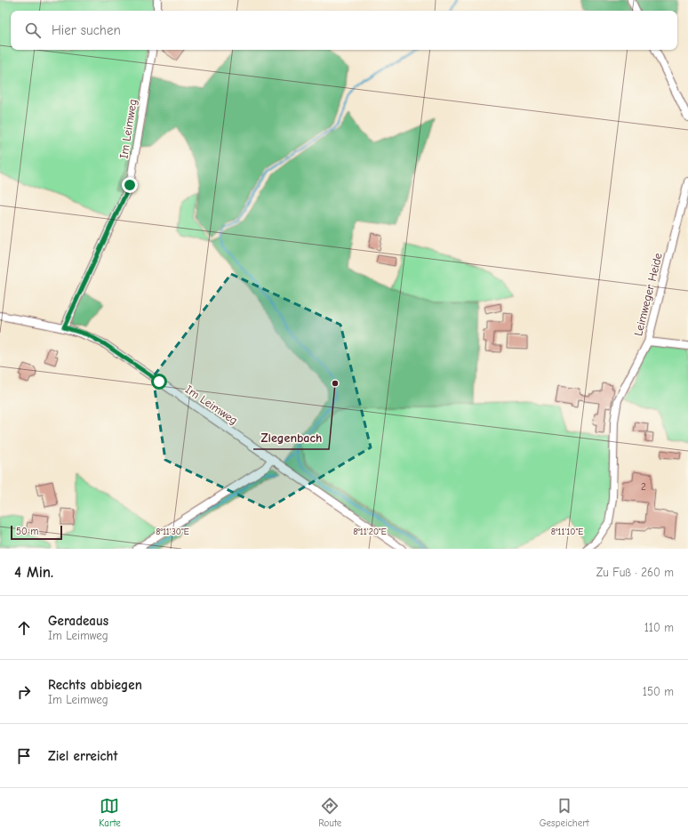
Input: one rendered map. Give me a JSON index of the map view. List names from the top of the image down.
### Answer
{
  "streets": {
    "street": ["Im Leimweg", "Leimweger Heide"]
  },
  "places": ["Ziegenbach"],
  "house_numbers": ["2"],
  "scale_bar": "50 m",
  "page": {
    "search": "Hier suchen",
    "scale": "50 m",
    "heading": ["4 Min.", "Zu Fuß · 260 m"],
    "list": [
      ["Geradeaus", "Im Leimweg", "110 m"],
      ["Rechts abbiegen", "Im Leimweg", "150 m"],
      "Ziel erreicht"
    ],
    "nav": ["Karte", "Route", "Gespeichert"]
  },
  "coordinates": ["8°11'30\"E", "8°11'20\"E", "8°11'10\"E"]
}
